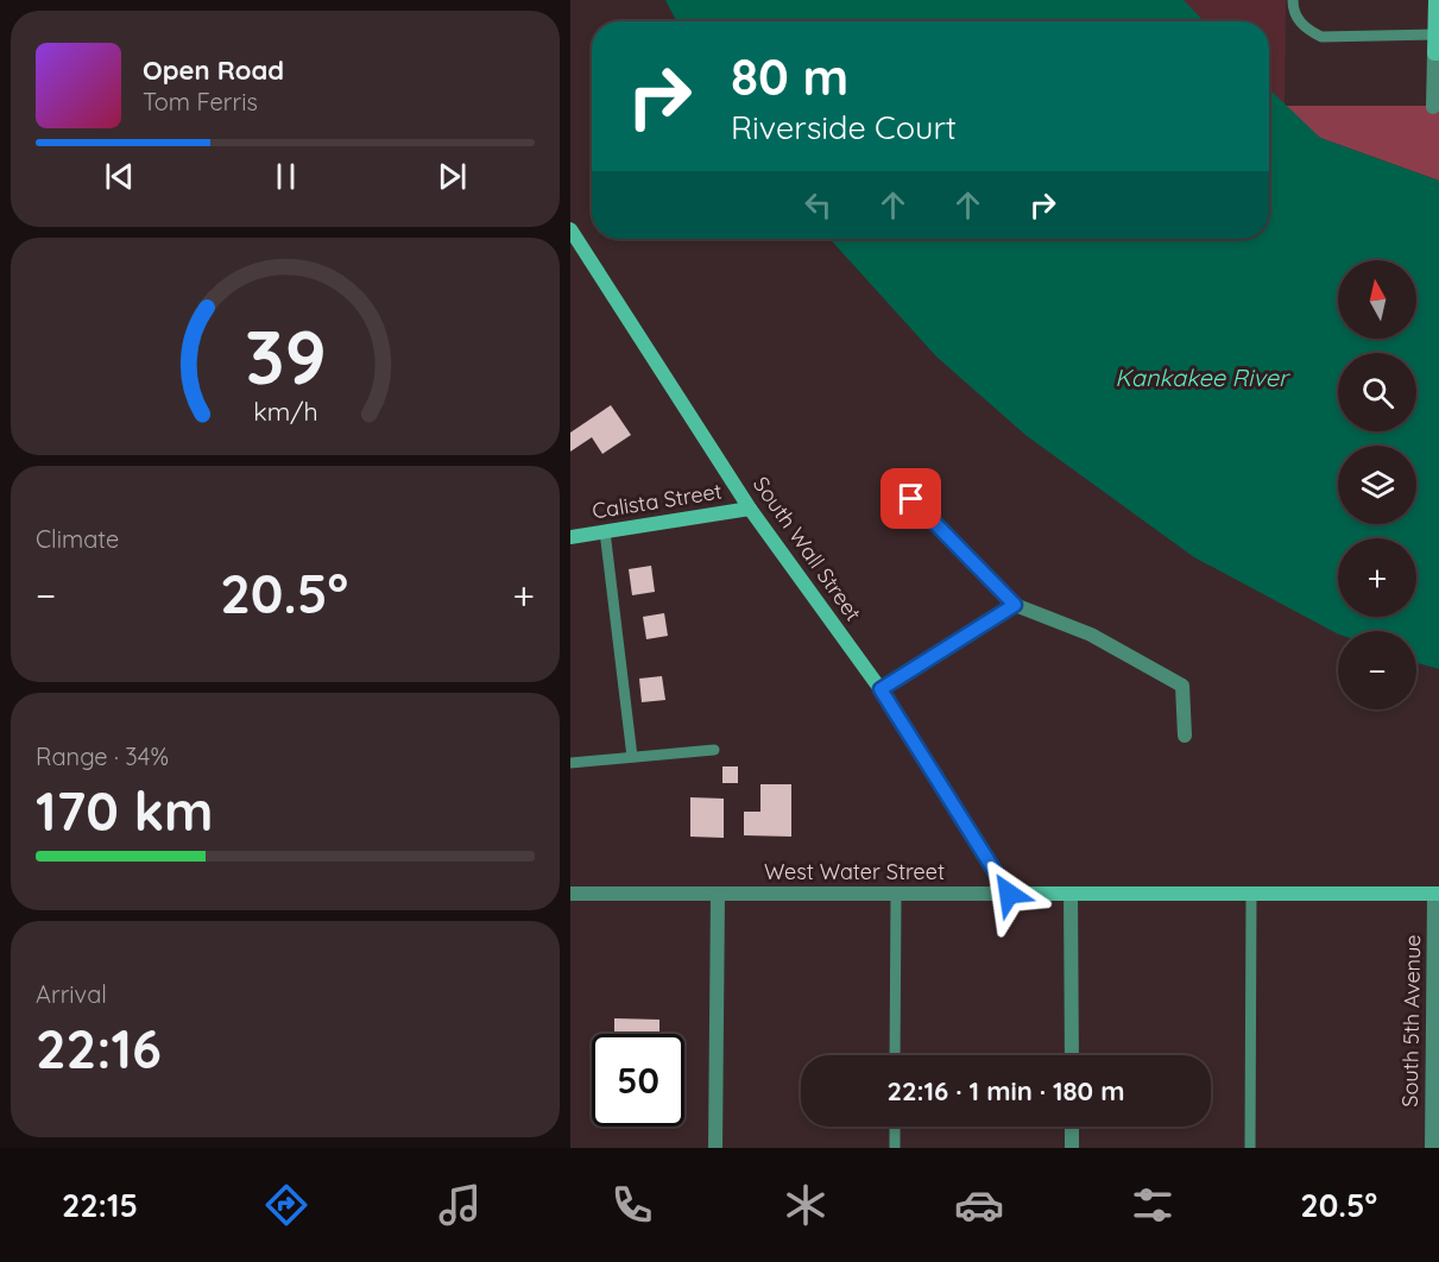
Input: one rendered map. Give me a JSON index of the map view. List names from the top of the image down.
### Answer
{
  "streets": {
    "main road": ["Calista Street", "South Wall Street", "West Water Street"],
    "street": ["South 5th Avenue"]
  },
  "crossings": [
    ["Calista Street", "South Wall Street"],
    ["South Wall Street", "West Water Street"],
    ["West Water Street", "South 5th Avenue"]
  ],
  "water": ["Kankakee River"],
  "north": "top",
  "page": {
    "turn": ["80 m", "Riverside Court"],
    "song": ["Open Road", "Tom Ferris"],
    "map_buttons": ["+", "−"],
    "tile": [
      "Climate",
      ["Range · 34%", "170 km"],
      ["Arrival", "22:16"]
    ],
    "heat": ["−", "20.5°", "+"],
    "limit": "50",
    "trip": "22:16 · 1 min · 180 m",
    "tabs": ["22:15", "20.5°"],
    "gauge": ["39", "km/h"]
  }
}
